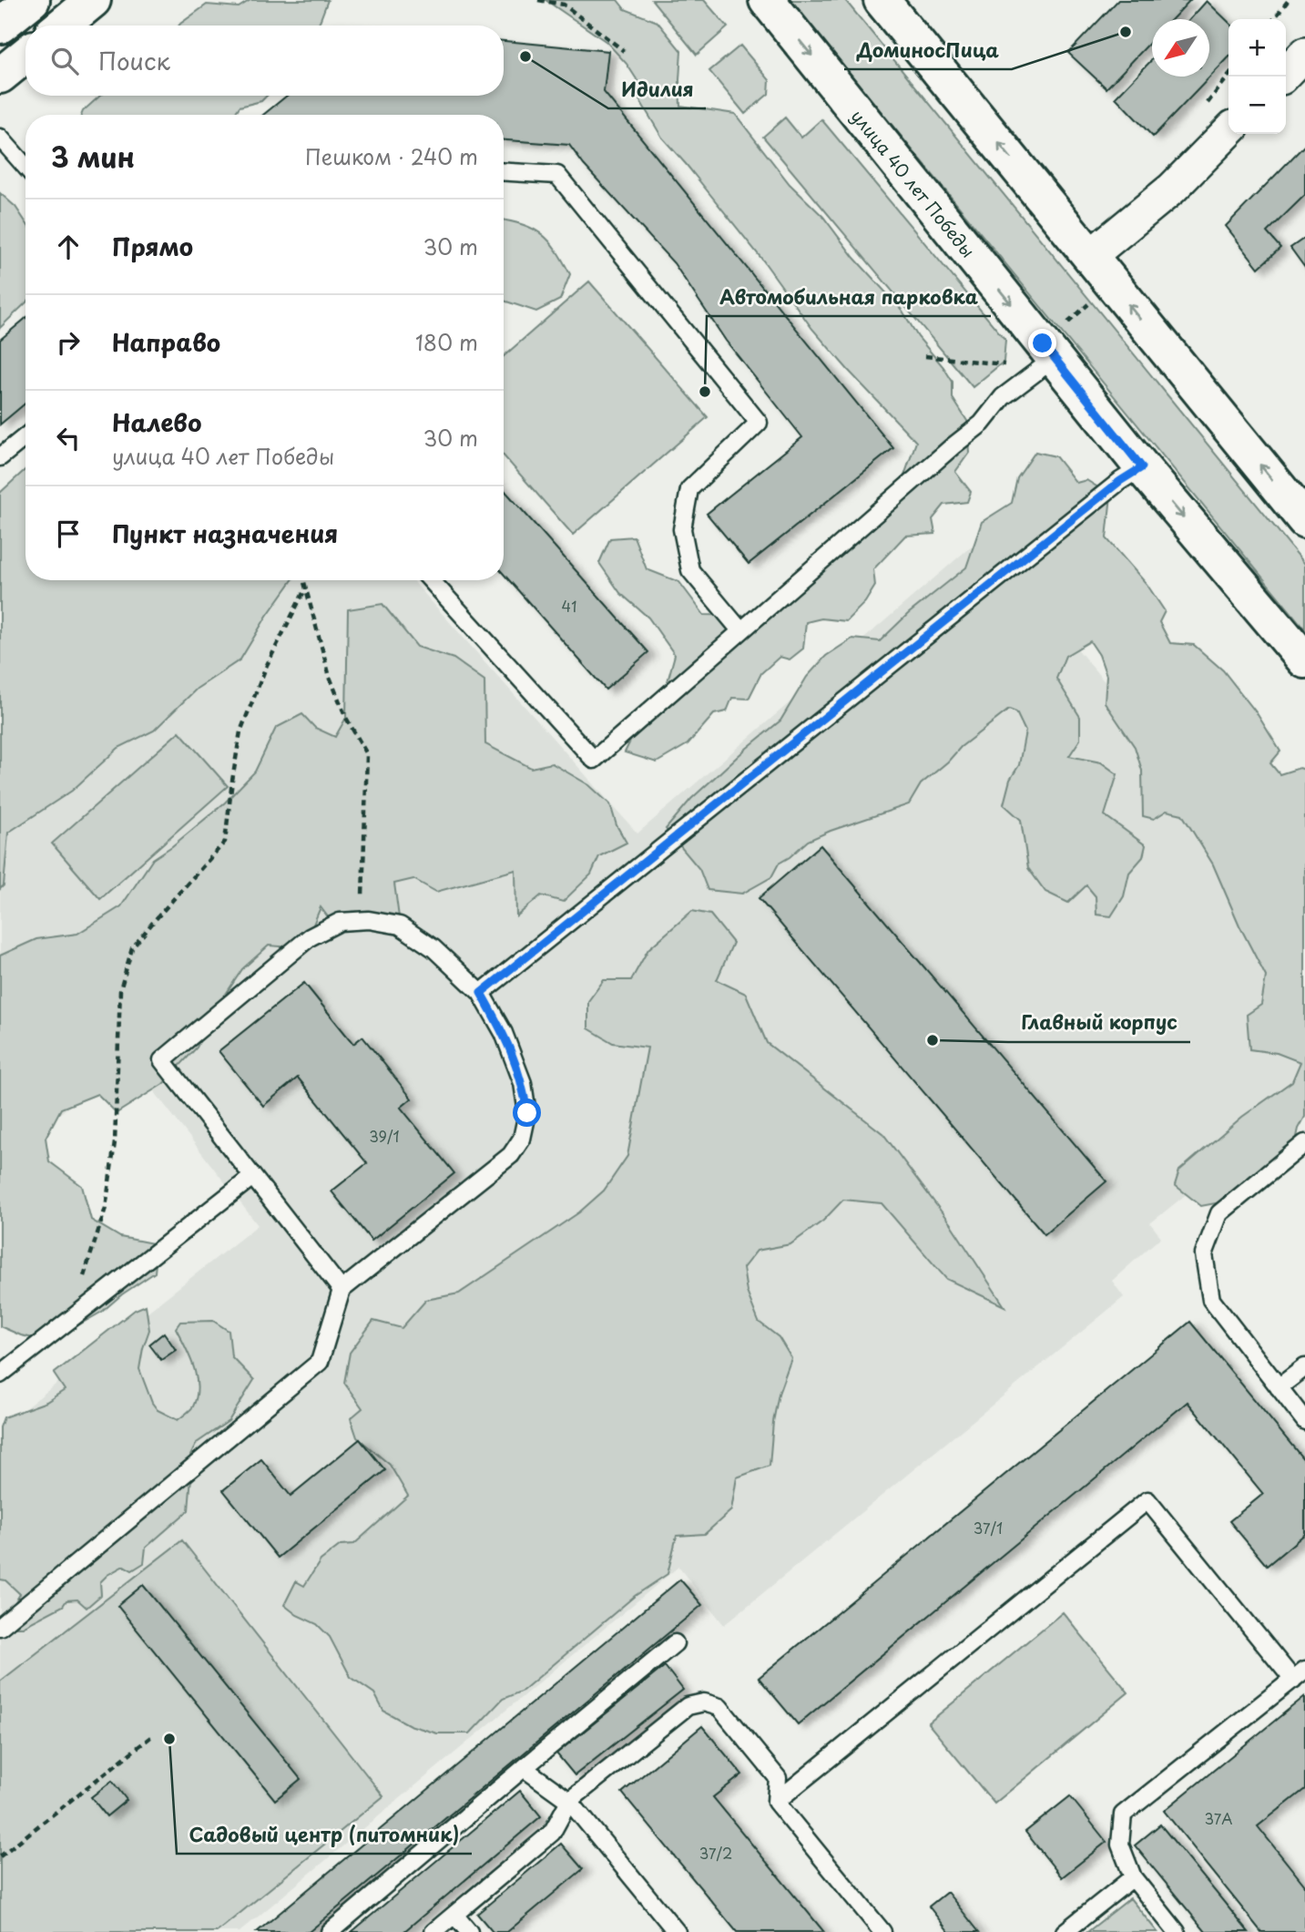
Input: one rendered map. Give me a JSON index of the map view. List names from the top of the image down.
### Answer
{
  "streets": {
    "main road": ["улица 40 лет Победы"]
  },
  "places": [
    "ДоминосПица",
    "Идилия",
    "Автомобильная парковка",
    "Главный корпус",
    "Садовый центр (питомник)"
  ],
  "house_numbers": [
    "41",
    "39/1",
    "37/1",
    "37А",
    "37/2"
  ],
  "north": "bottom left",
  "page": {
    "map_buttons": ["+", "−"],
    "search": "Поиск",
    "heading": ["3 мин", "Пешком · 240 m"],
    "list": [
      ["Прямо", "30 m"],
      ["Направо", "180 m"],
      ["Налево", "улица 40 лет Победы", "30 m"],
      "Пункт назначения"
    ]
  }
}
